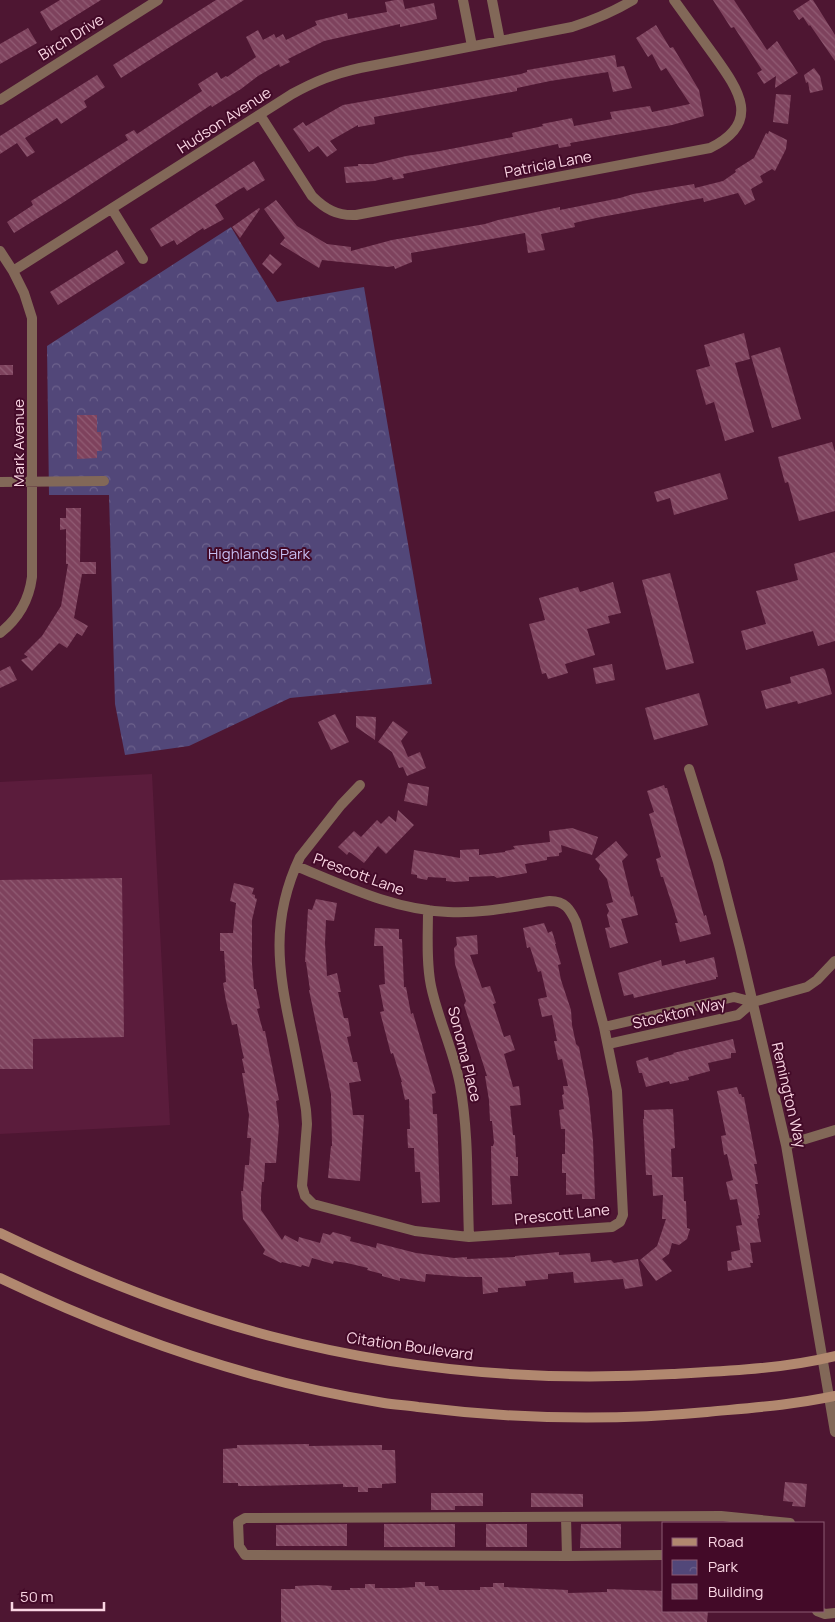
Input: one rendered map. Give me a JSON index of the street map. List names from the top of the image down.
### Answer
{
  "streets": {
    "main road": ["Citation Boulevard"],
    "street": [
      "Birch Drive",
      "Hudson Avenue",
      "Patricia Lane",
      "Mark Avenue",
      "Prescott Lane",
      "Stockton Way",
      "Sonoma Place",
      "Remington Way"
    ]
  },
  "crossings": [
    ["Hudson Avenue", "Patricia Lane"],
    ["Hudson Avenue", "Mark Avenue"],
    ["Prescott Lane", "Stockton Way"],
    ["Prescott Lane", "Sonoma Place"],
    ["Stockton Way", "Remington Way"],
    ["Remington Way", "Citation Boulevard"]
  ],
  "parks": ["Highlands Park"],
  "legend": ["Road", "Park", "Building"],
  "scale_bar": "50 m"
}
